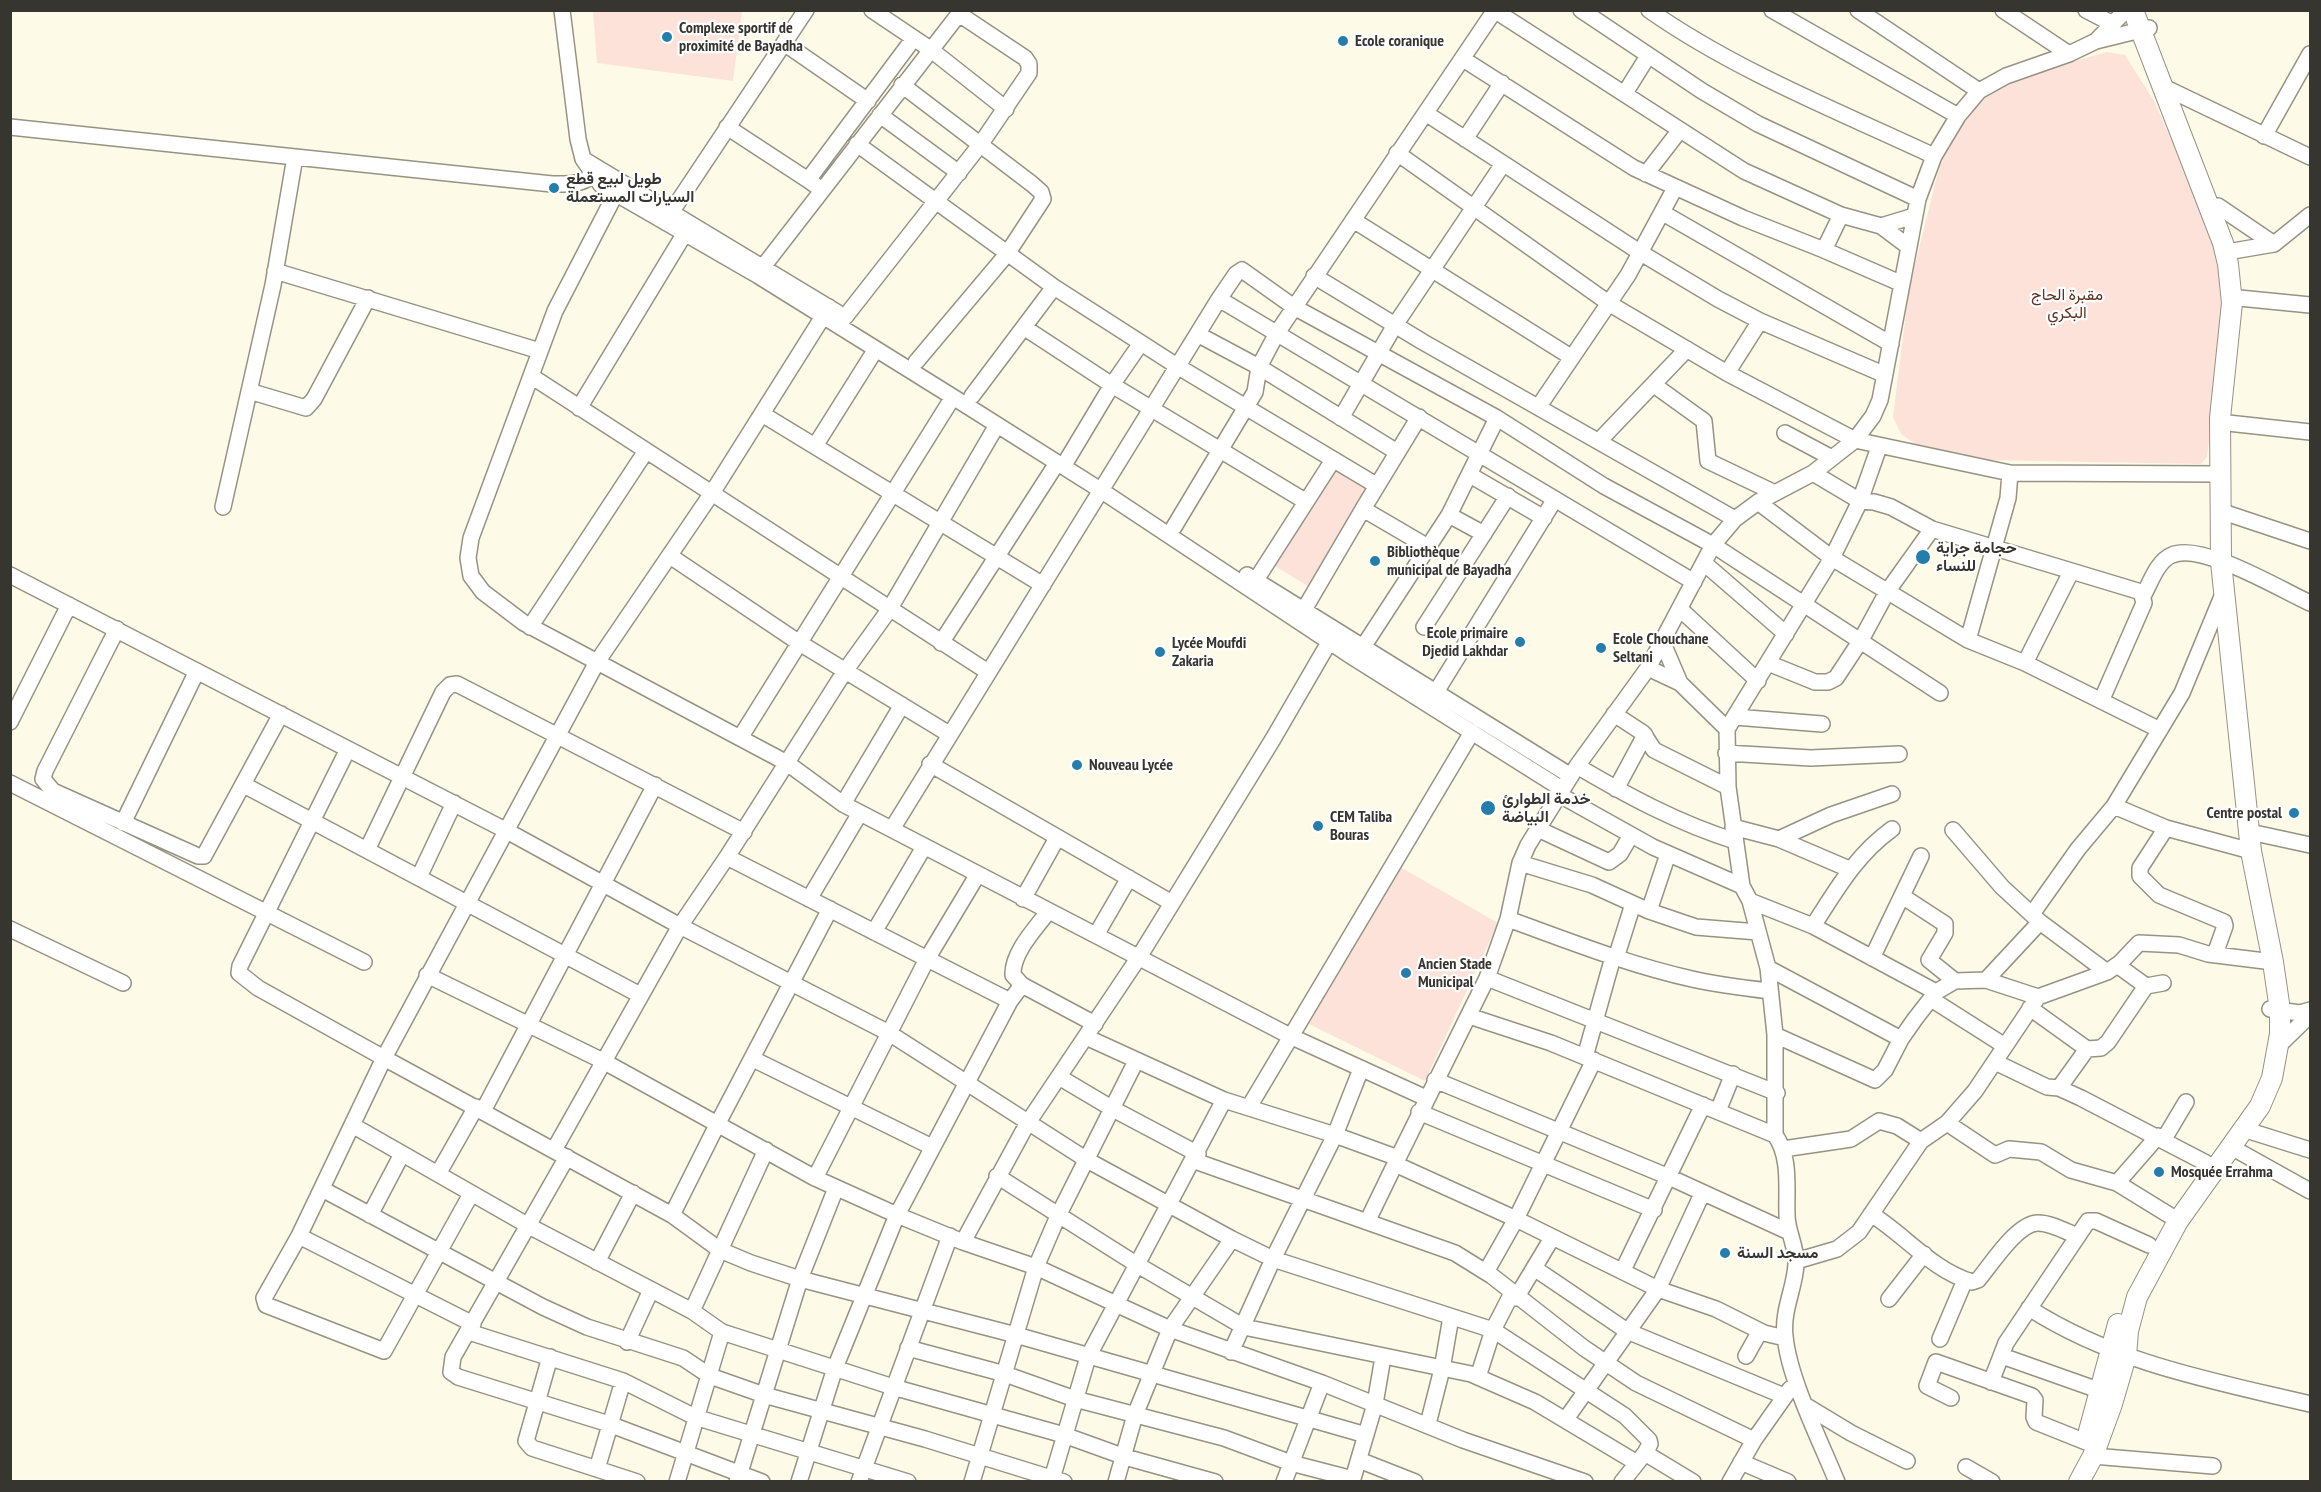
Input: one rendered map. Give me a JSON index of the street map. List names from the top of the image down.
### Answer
{
  "parks": ["مقبرة الحاج البكري"],
  "places": [
    "Complexe sportif de proximité de Bayadha",
    "Ecole coranique",
    "طويل لبيع قطع السيارات المستعملة",
    "حجامة جراية للنساء",
    "Bibliothèque municipal de Bayadha",
    "Ecole primaire Djedid Lakhdar",
    "Ecole Chouchane Seltani",
    "Lycée Moufdi Zakaria",
    "Nouveau Lycée",
    "خدمة الطوارئ البياضة",
    "Centre postal",
    "CEM Taliba Bouras",
    "Ancien Stade Municipal",
    "Mosquée Errahma",
    "مسجد السنة"
  ]
}
